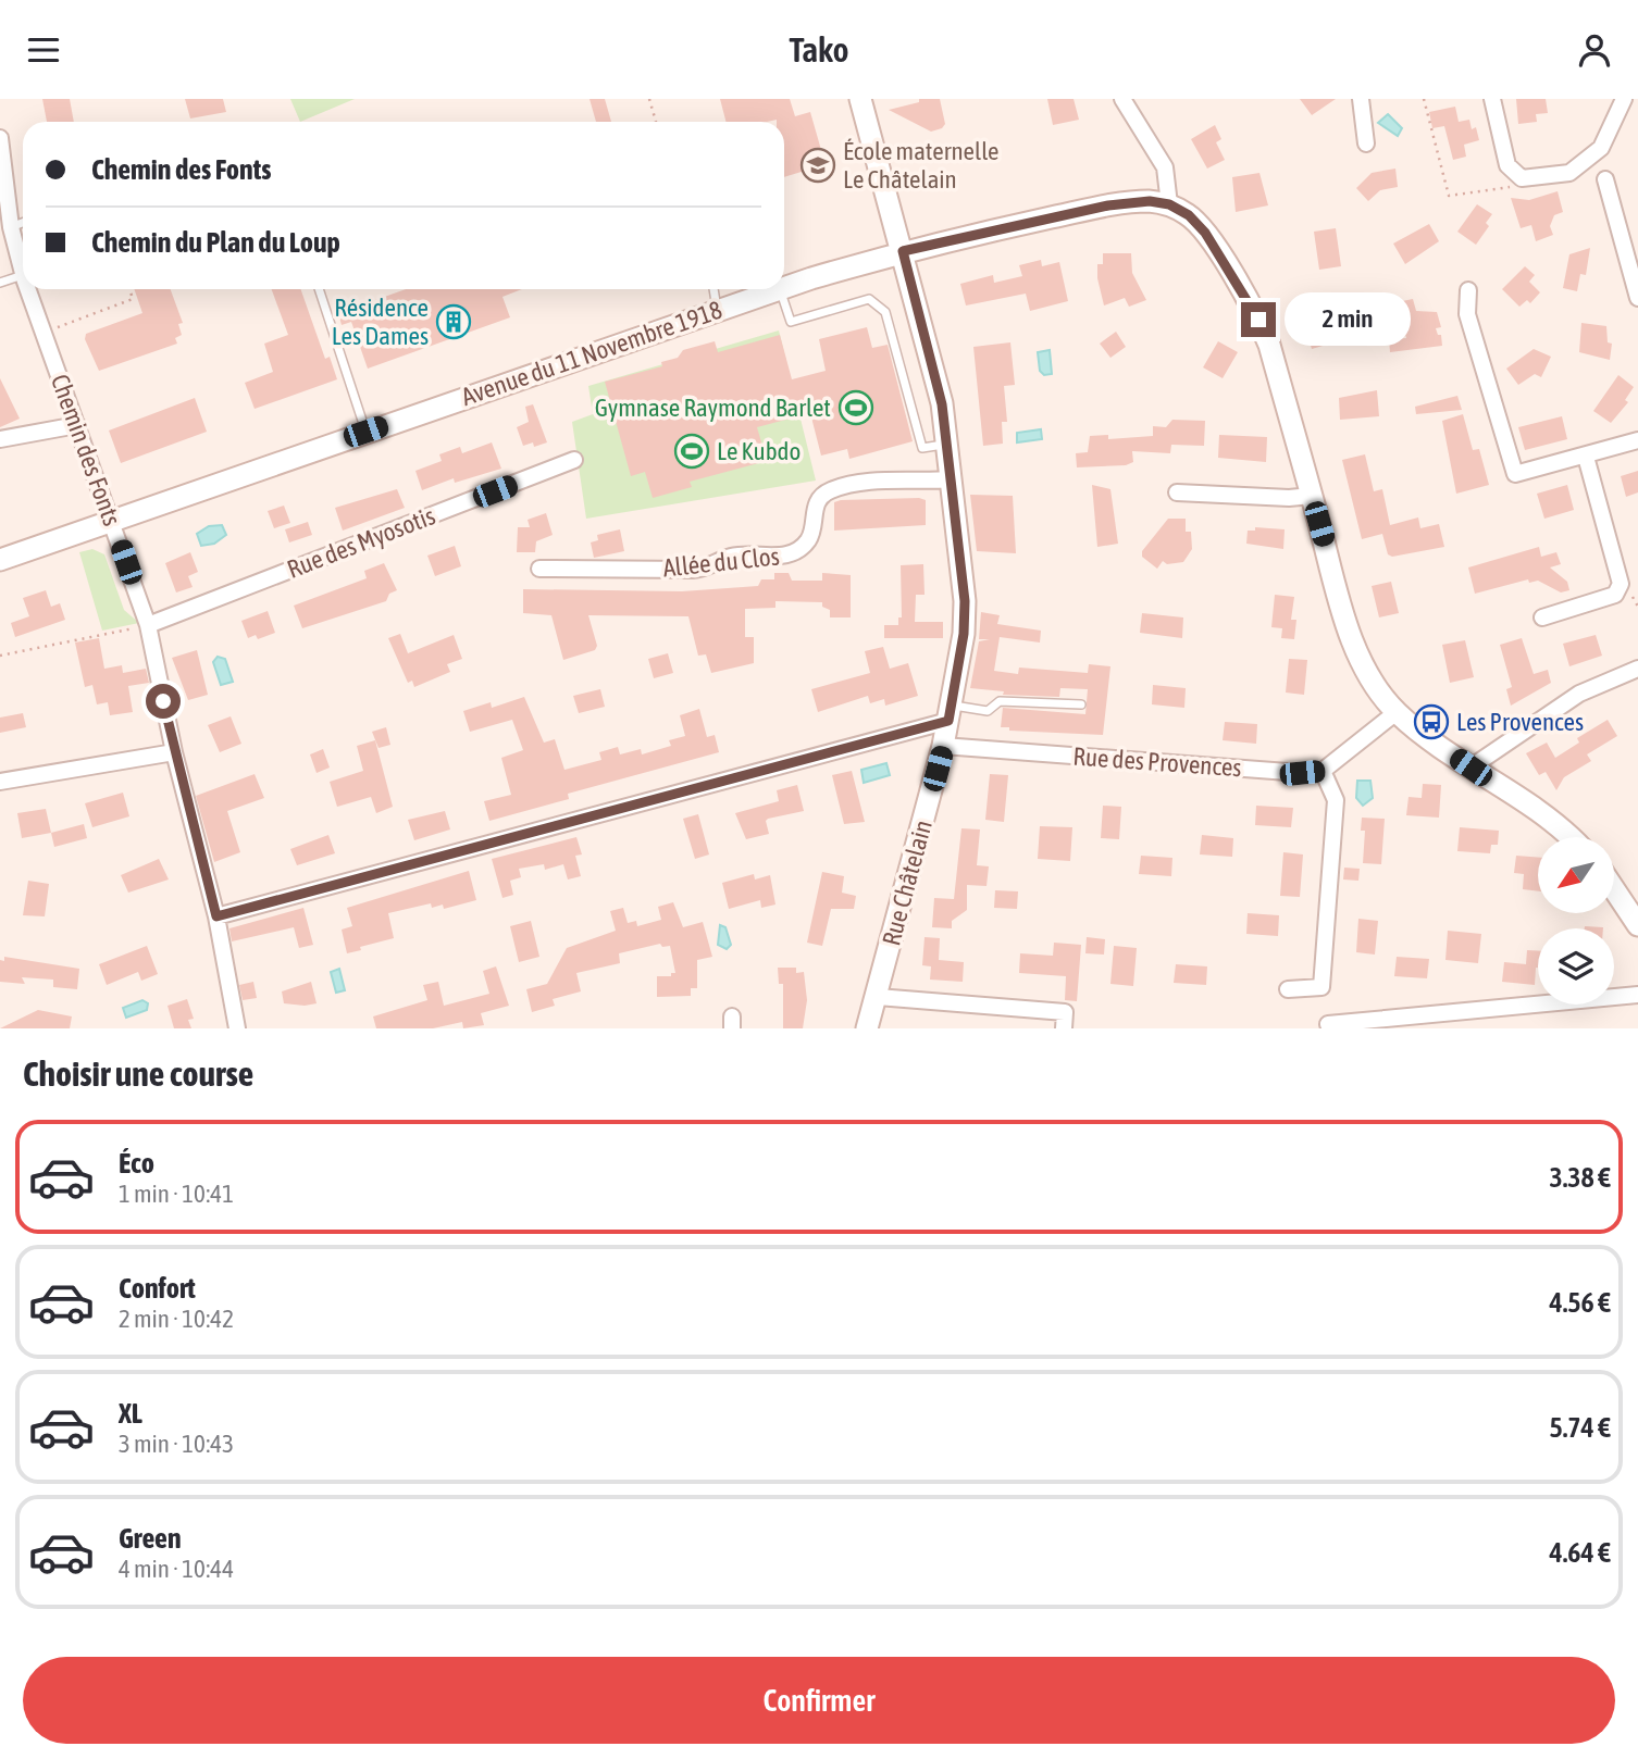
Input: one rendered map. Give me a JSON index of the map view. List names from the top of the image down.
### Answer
{
  "streets": {
    "street": [
      "Avenue du 11 Novembre 1918",
      "Chemin des Fonts",
      "Rue des Myosotis",
      "Allée du Clos",
      "Rue des Provences",
      "Rue Châtelain"
    ]
  },
  "crossings": [
    ["Avenue du 11 Novembre 1918", "Chemin des Fonts"],
    ["Avenue du 11 Novembre 1918", "Rue Châtelain"],
    ["Chemin des Fonts", "Rue des Myosotis"],
    ["Allée du Clos", "Rue Châtelain"],
    ["Rue des Provences", "Rue Châtelain"]
  ],
  "places": {
    "school or university": ["École maternelle Le Châtelain"],
    "building": ["Résidence Les Dames"],
    "sports": ["Gymnase Raymond Barlet", "Le Kubdo"],
    "bus stop": ["Les Provences"]
  },
  "north": "bottom left",
  "page": {
    "header": "Tako",
    "banner": ["Chemin des Fonts", "Chemin du Plan du Loup"],
    "bubble": "2 min",
    "heading": "Choisir une course",
    "list": [
      {
        "name": "Éco",
        "note": "1 min · 10:41",
        "value": "3.38 €"
      },
      {
        "name": "Confort",
        "note": "2 min · 10:42",
        "value": "4.56 €"
      },
      {
        "name": "XL",
        "note": "3 min · 10:43",
        "value": "5.74 €"
      },
      {
        "name": "Green",
        "note": "4 min · 10:44",
        "value": "4.64 €"
      }
    ],
    "buttons": "Confirmer"
  }
}
